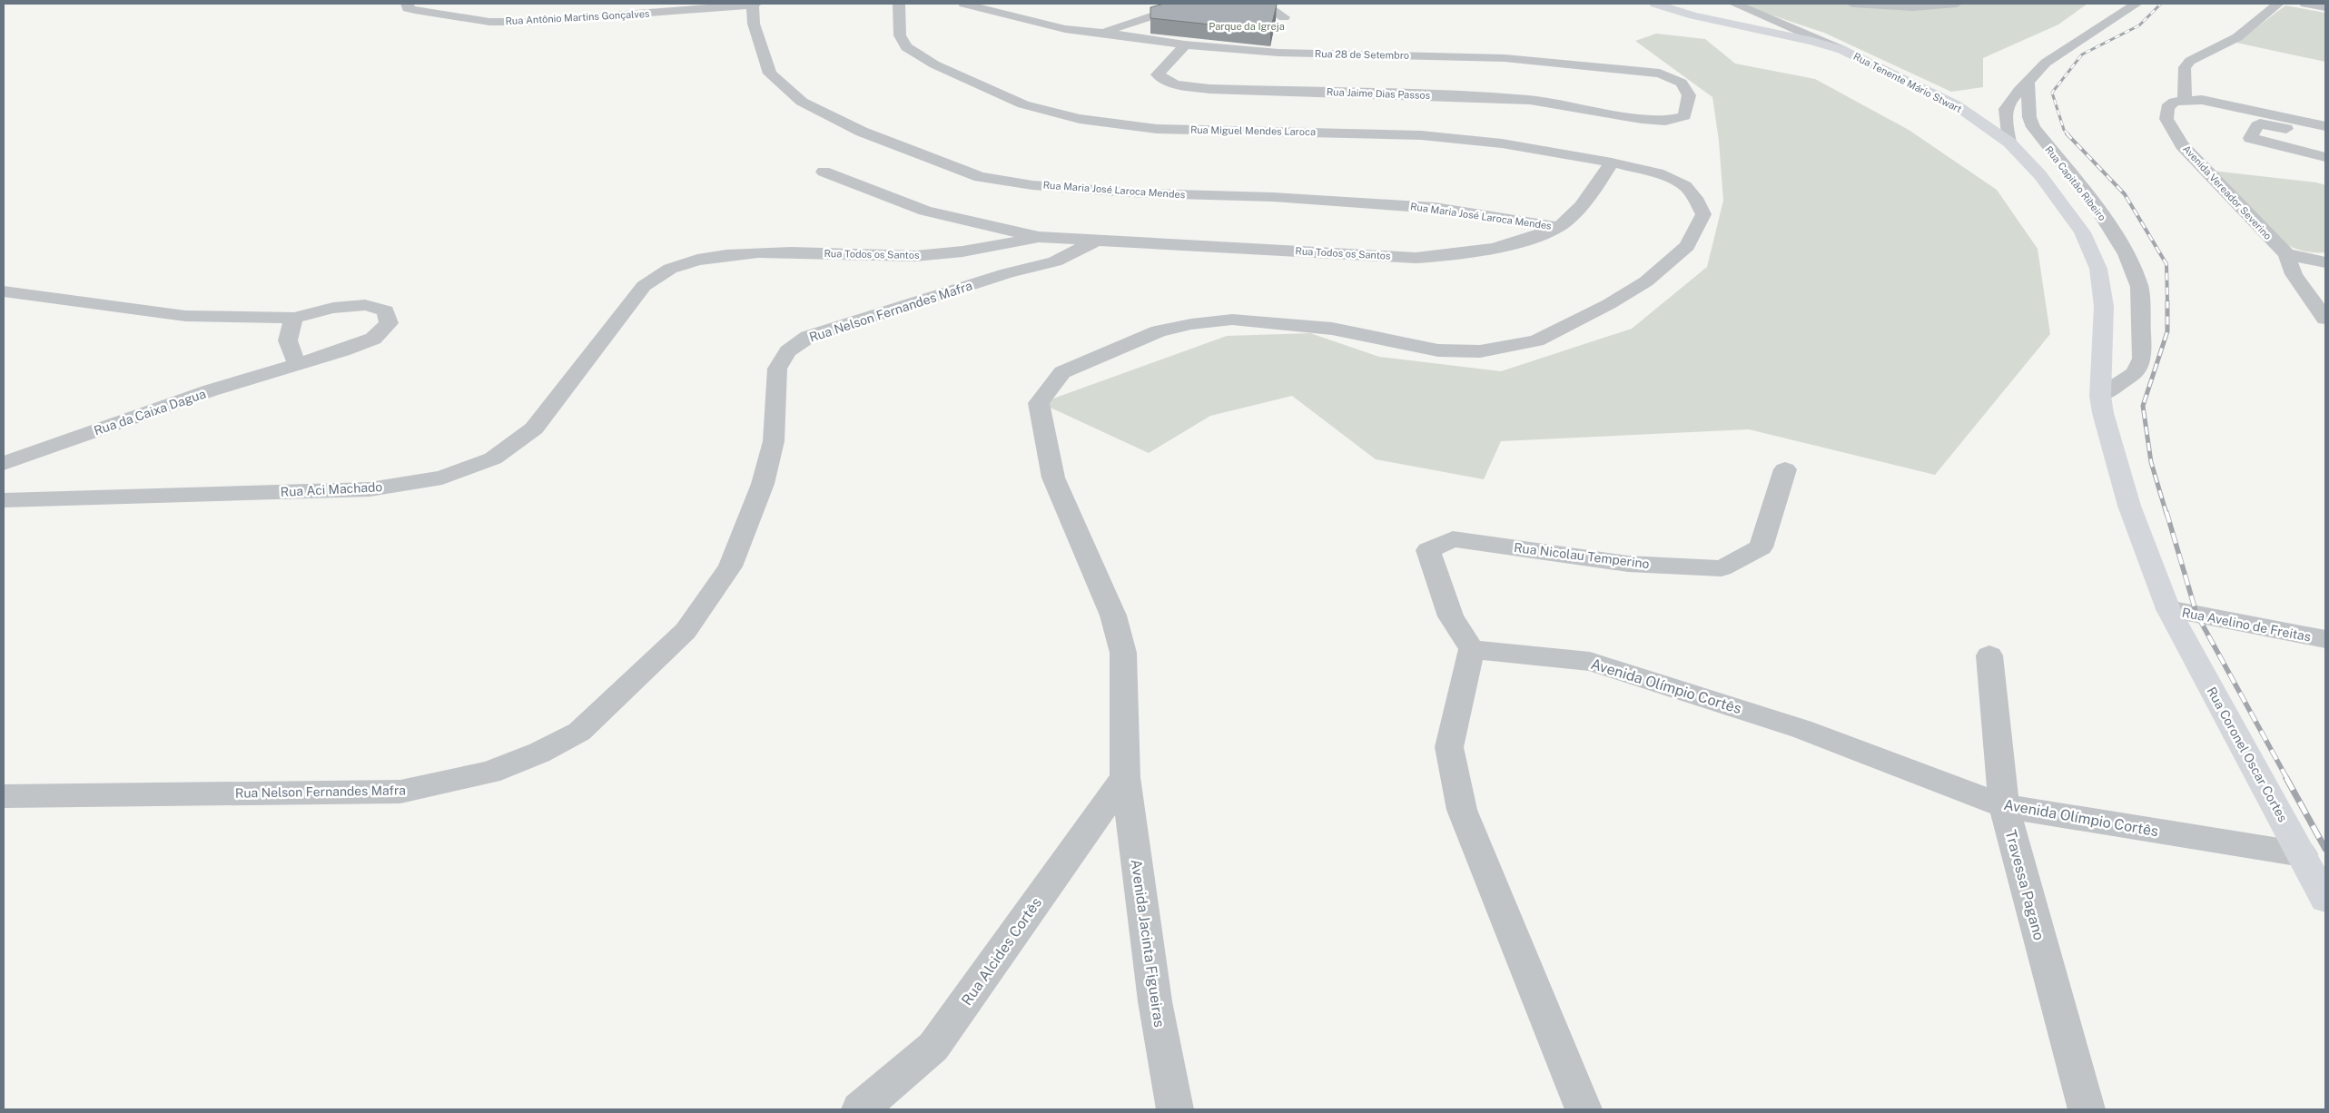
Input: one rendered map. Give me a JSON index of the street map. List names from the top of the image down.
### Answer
{
  "streets": {
    "main road": ["Rua Tenente Mário Stwart", "Rua Coronel Oscar Cortes"],
    "street": [
      "Rua Antônio Martins Gonçalves",
      "Rua 28 de Setembro",
      "Rua Jaime Dias Passos",
      "Rua Miguel Mendes Laroca",
      "Rua Capitão Ribeiro",
      "Rua Maria José Laroca Mendes",
      "Avenida Vereador Severino",
      "Rua Todos os Santos",
      "Rua Nelson Fernandes Mafra",
      "Rua da Caixa Dagua",
      "Rua Aci Machado",
      "Rua Nicolau Temperino",
      "Rua Avelino de Freitas",
      "Avenida Olímpio Cortês",
      "Travessa Pagano",
      "Avenida Jacinta Figueiras",
      "Rua Alcides Cortês"
    ]
  },
  "crossings": [
    ["Rua Antônio Martins Gonçalves", "Rua Maria José Laroca Mendes"],
    ["Rua 28 de Setembro", "Rua Jaime Dias Passos"],
    ["Rua Tenente Mário Stwart", "Rua Capitão Ribeiro"],
    ["Rua Tenente Mário Stwart", "Rua Coronel Oscar Cortes"],
    ["Rua Miguel Mendes Laroca", "Rua Todos os Santos"],
    ["Rua Miguel Mendes Laroca", "Avenida Jacinta Figueiras"],
    ["Rua Capitão Ribeiro", "Rua Coronel Oscar Cortes"],
    ["Rua Maria José Laroca Mendes", "Rua Todos os Santos"],
    ["Rua Todos os Santos", "Rua Nelson Fernandes Mafra"],
    ["Rua Todos os Santos", "Rua Aci Machado"],
    ["Rua Nicolau Temperino", "Avenida Olímpio Cortês"],
    ["Rua Avelino de Freitas", "Rua Coronel Oscar Cortes"],
    ["Avenida Olímpio Cortês", "Rua Coronel Oscar Cortes"],
    ["Avenida Olímpio Cortês", "Travessa Pagano"],
    ["Avenida Jacinta Figueiras", "Rua Alcides Cortês"]
  ],
  "parks": ["Parque da Igreja"]
}
